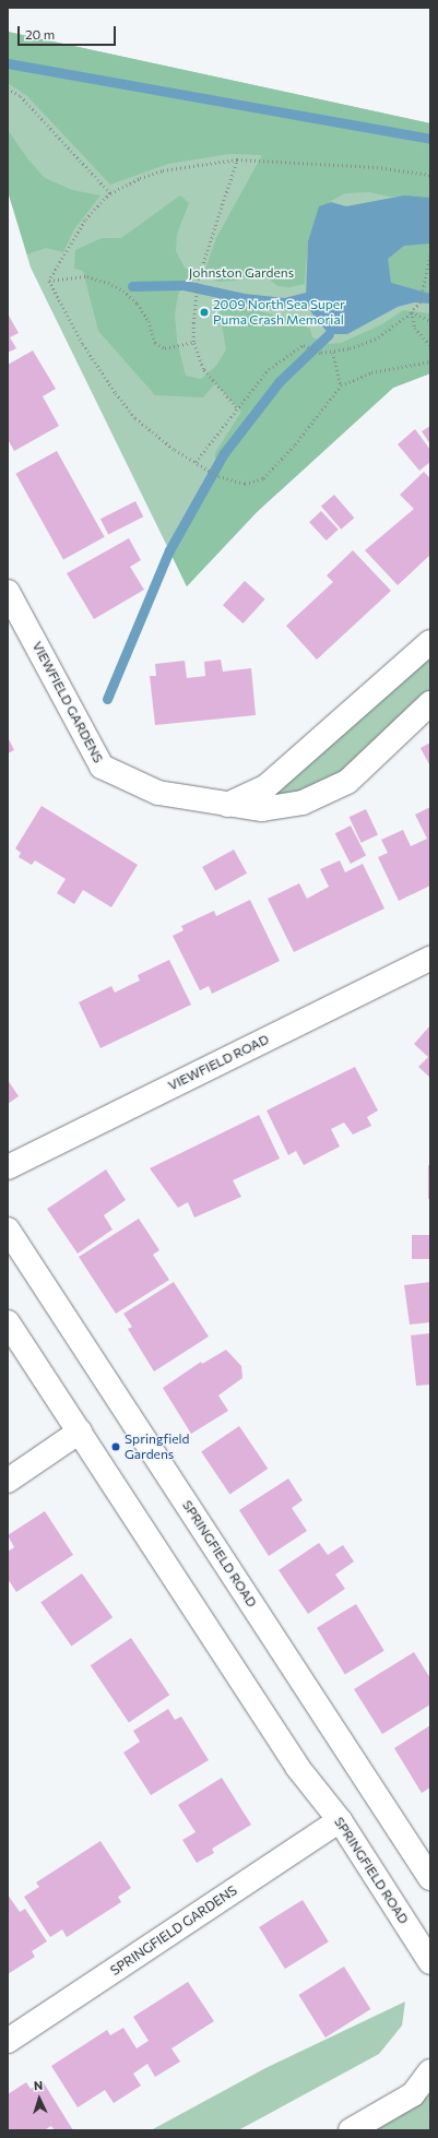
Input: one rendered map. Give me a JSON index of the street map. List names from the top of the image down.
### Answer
{
  "streets": {
    "street": [
      "VIEWFIELD GARDENS",
      "VIEWFIELD ROAD",
      "SPRINGFIELD ROAD",
      "SPRINGFIELD GARDENS"
    ]
  },
  "crossings": [
    ["SPRINGFIELD ROAD", "SPRINGFIELD GARDENS"]
  ],
  "parks": ["Johnston Gardens"],
  "places": ["2009 North Sea Super Puma Crash Memorial", "Springfield Gardens"],
  "scale_bar": "20 m",
  "north": "top"
}
